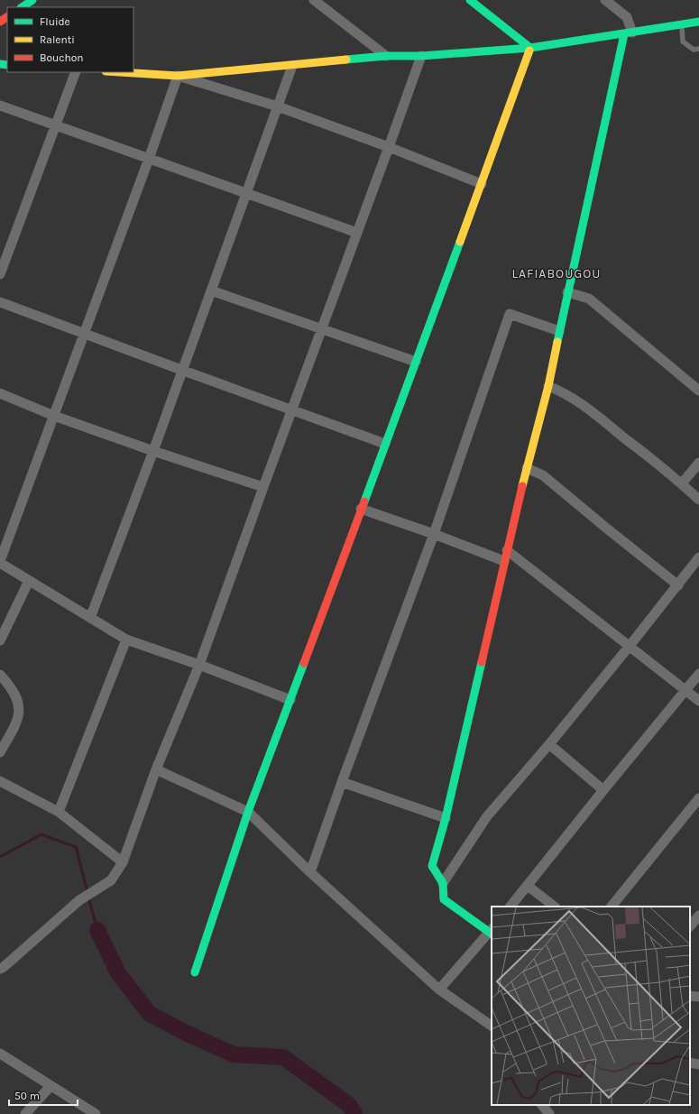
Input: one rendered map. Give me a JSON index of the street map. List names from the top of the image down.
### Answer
{
  "districts": ["LAFIABOUGOU"],
  "legend": ["Fluide", "Ralenti", "Bouchon"],
  "scale_bar": "50 m"
}
